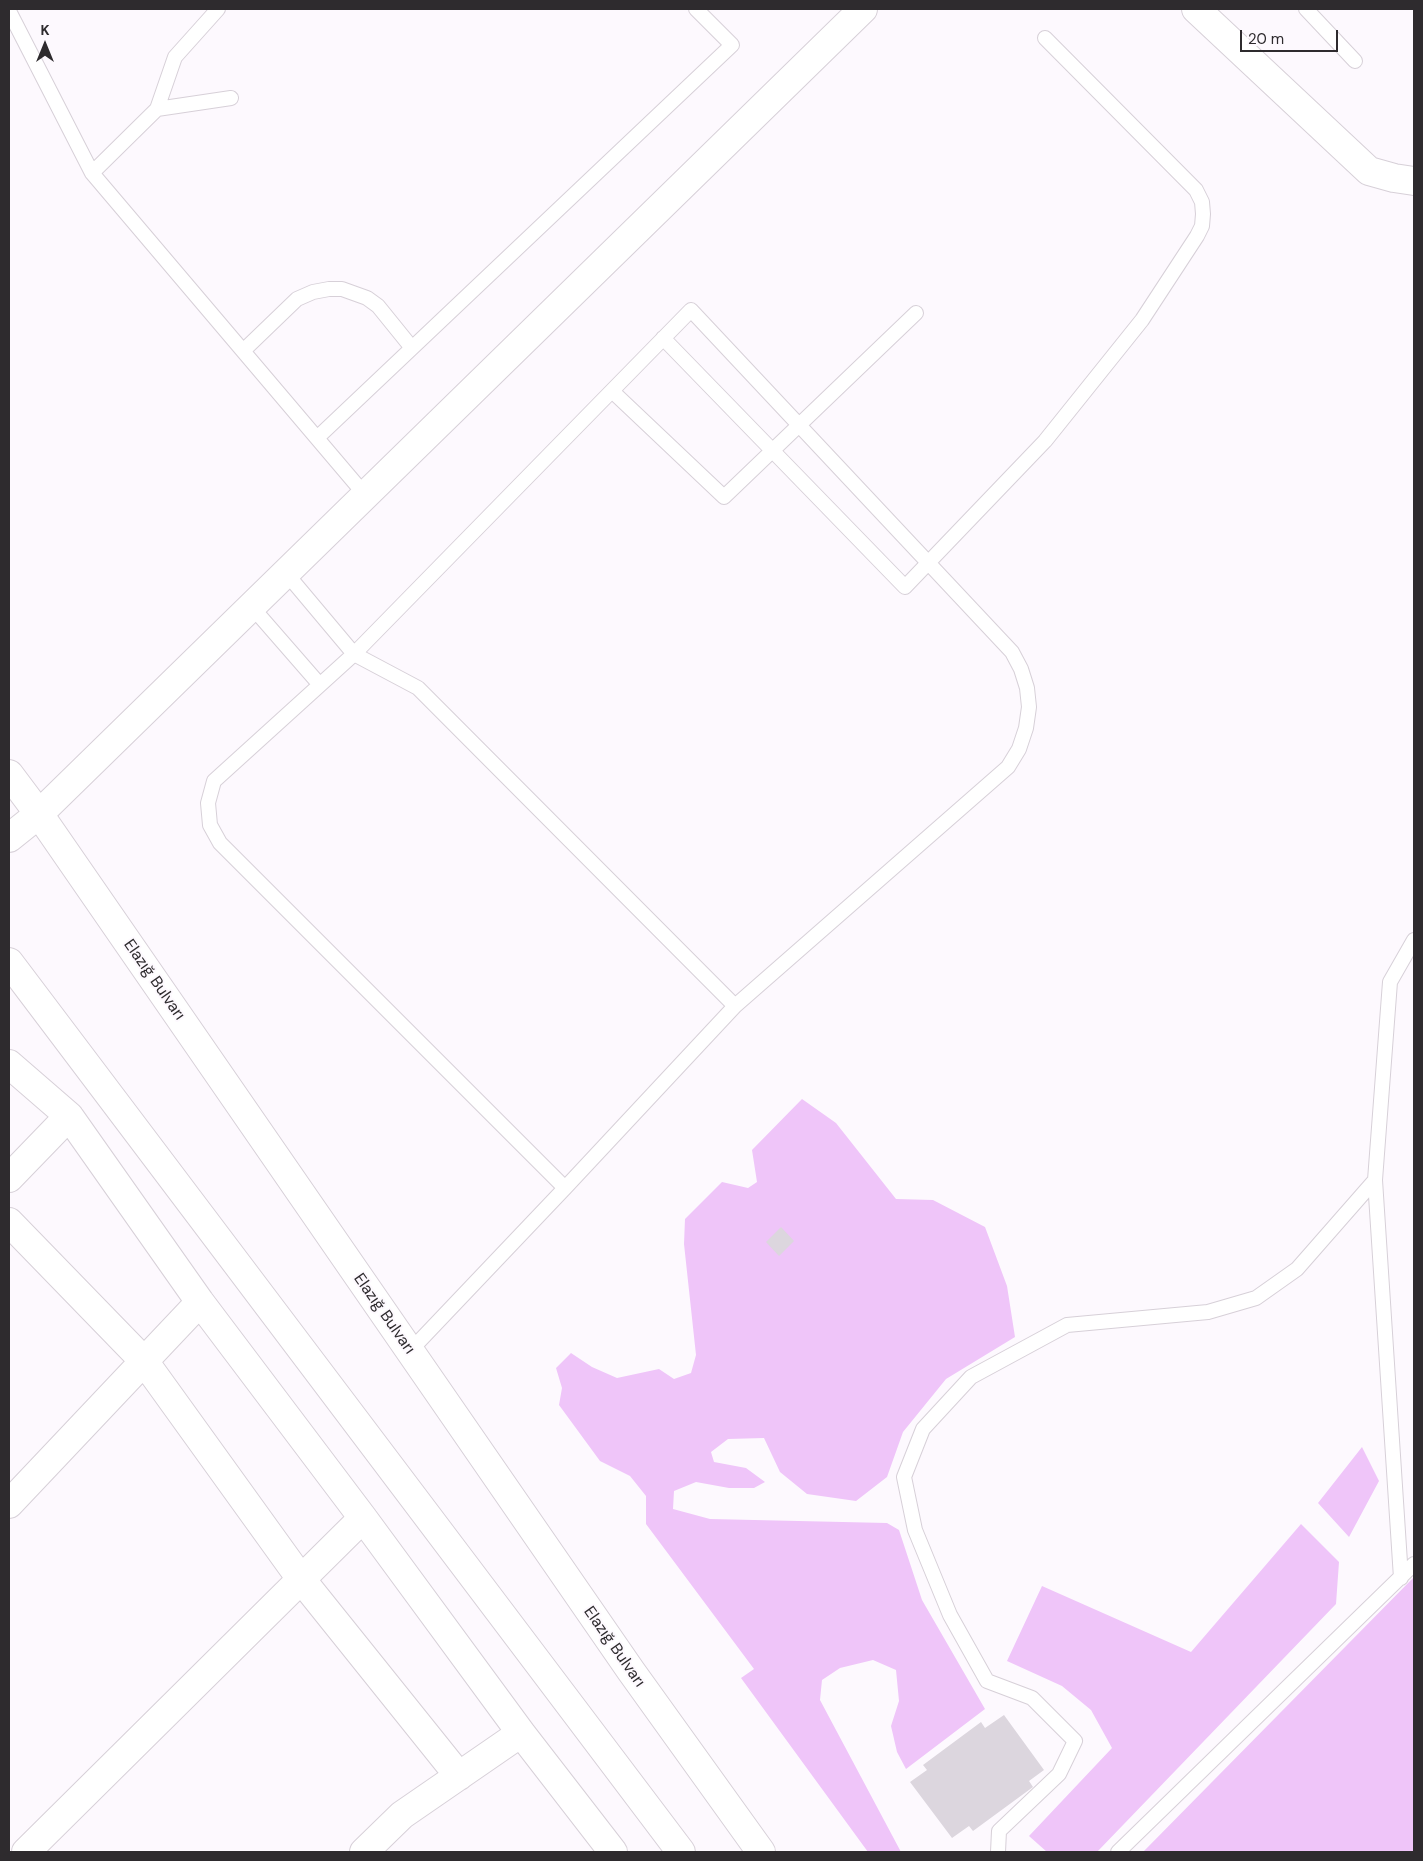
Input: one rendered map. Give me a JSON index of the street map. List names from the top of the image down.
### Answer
{
  "streets": {
    "main road": ["Elazığ Bulvarı"]
  },
  "scale_bar": "20 m",
  "north": "top"
}
